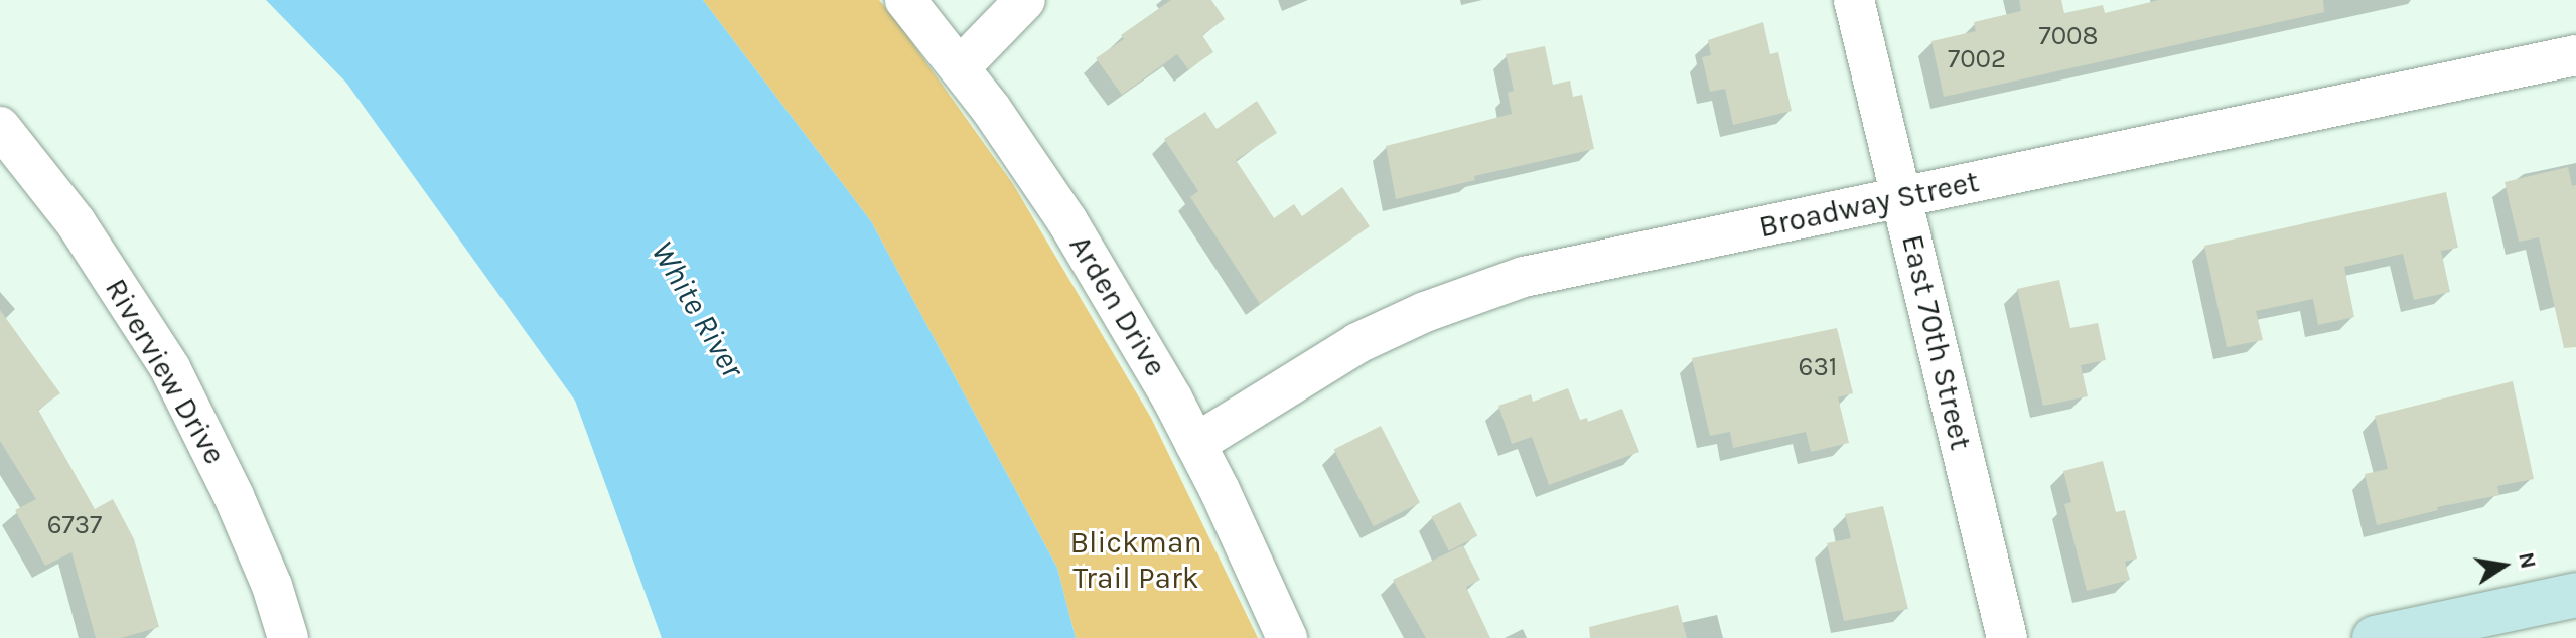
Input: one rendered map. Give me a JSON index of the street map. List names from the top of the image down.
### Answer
{
  "streets": {
    "street": [
      "Broadway Street",
      "Arden Drive",
      "East 70th Street",
      "Riverview Drive"
    ]
  },
  "crossings": [
    ["Broadway Street", "Arden Drive"],
    ["Broadway Street", "East 70th Street"]
  ],
  "water": ["White River"],
  "parks": ["Blickman Trail Park"],
  "house_numbers": [
    "7008",
    "7002",
    "631",
    "6737"
  ],
  "north": "right"
}
